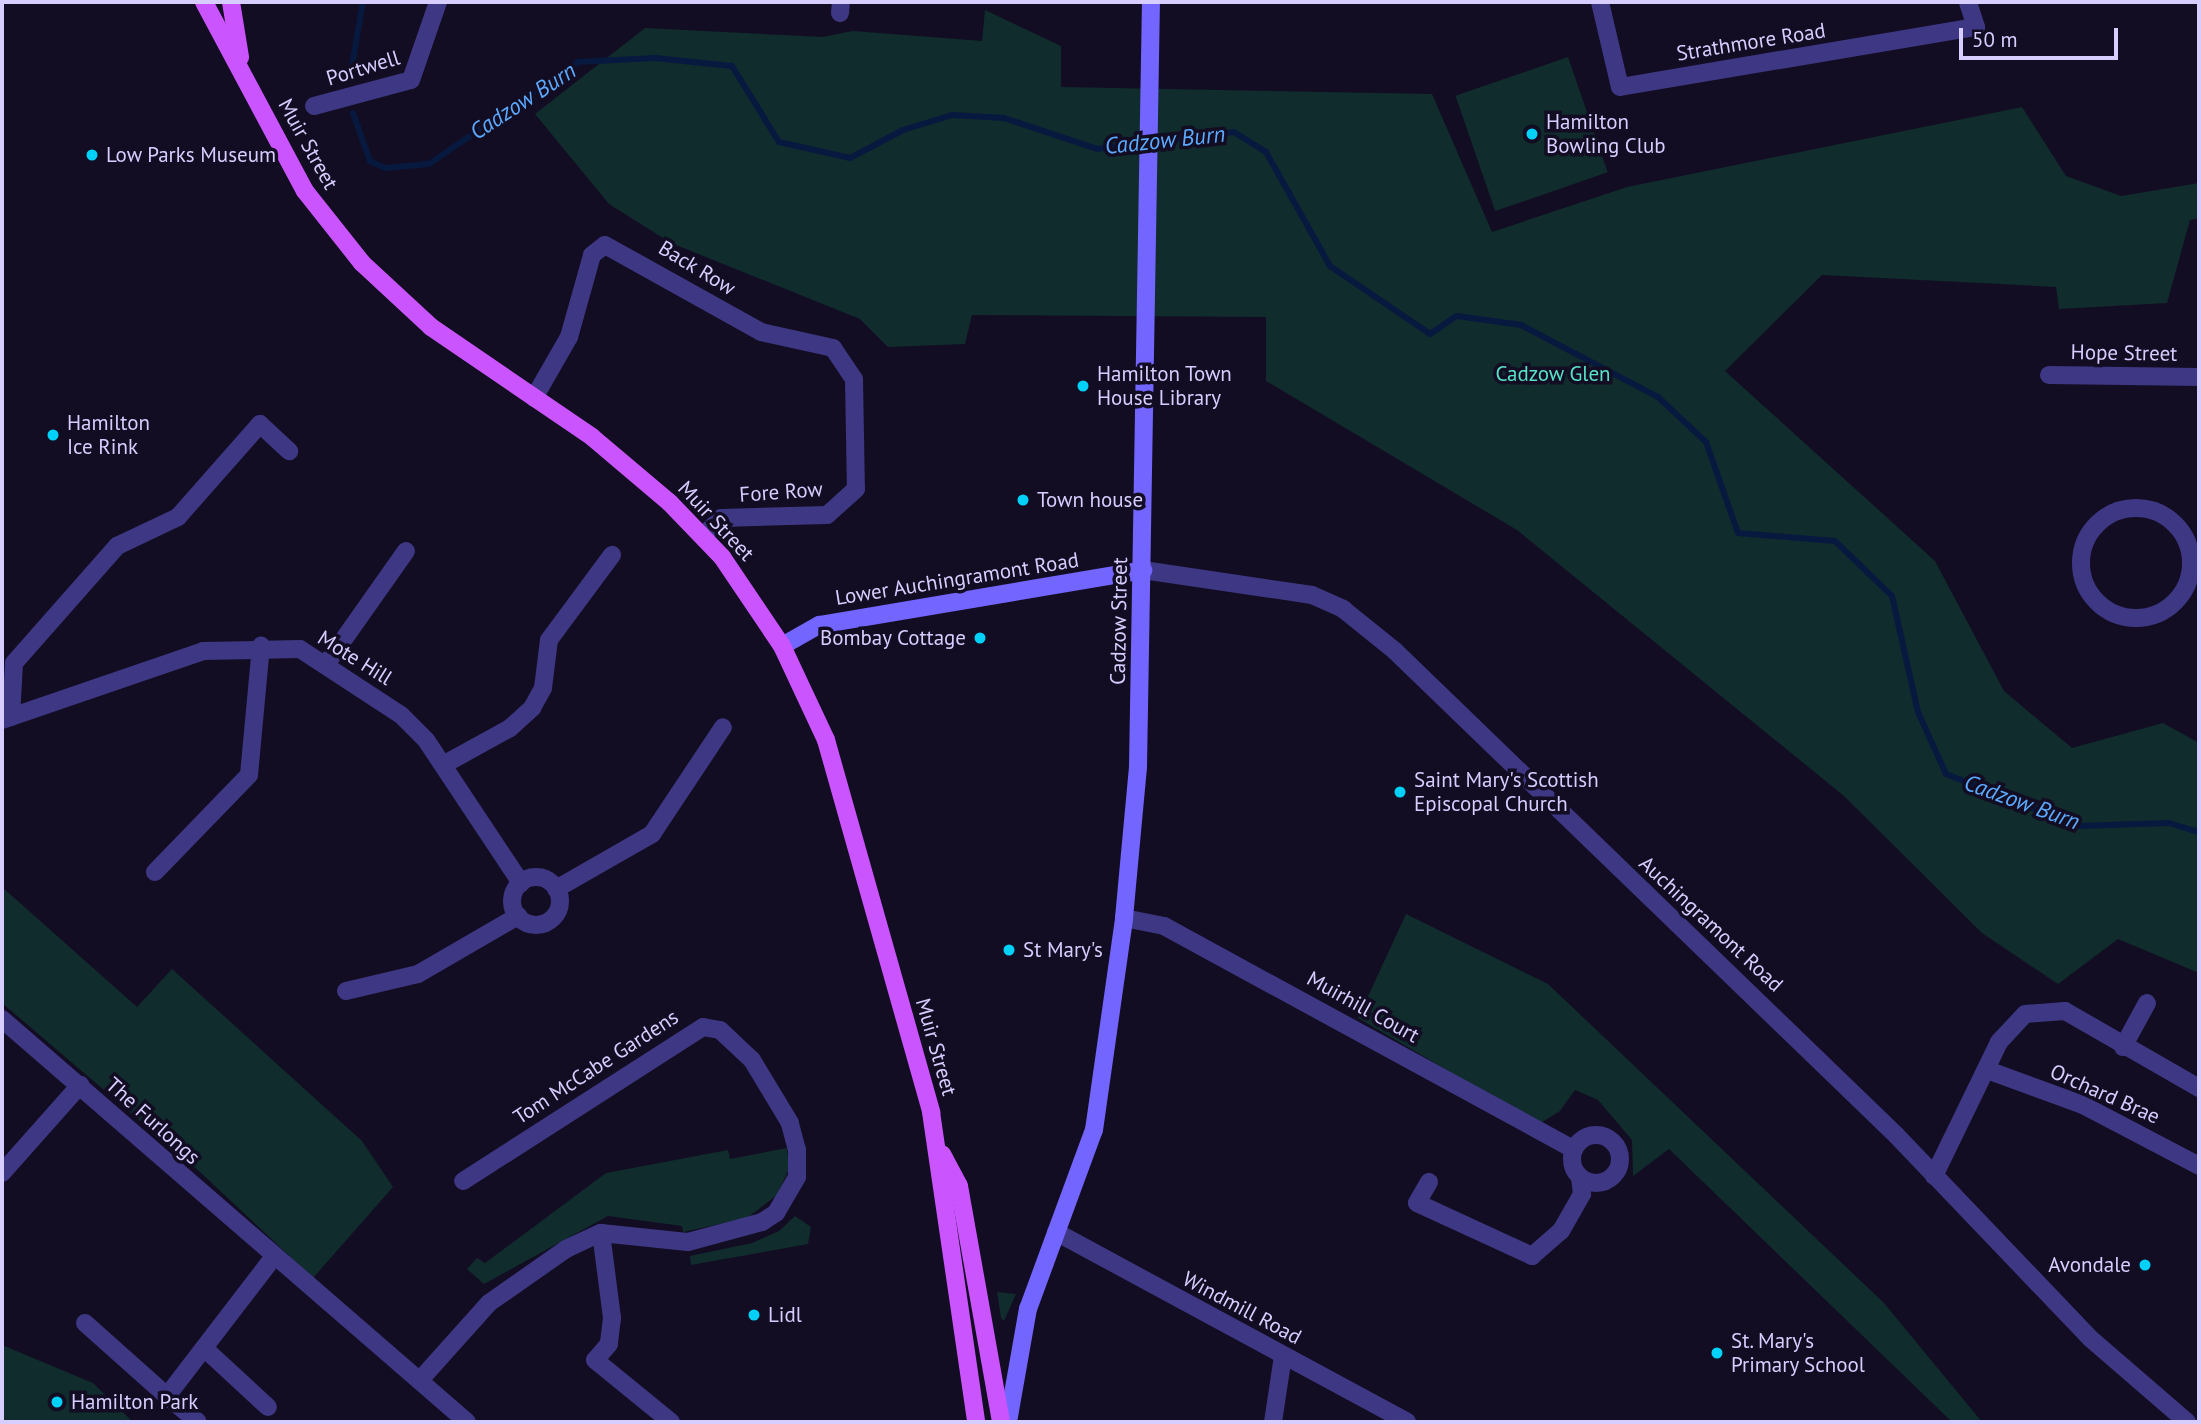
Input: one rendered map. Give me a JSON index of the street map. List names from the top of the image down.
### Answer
{
  "streets": {
    "main road": ["Muir Street", "Lower Auchingramont Road", "Cadzow Street"],
    "street": [
      "Strathmore Road",
      "Portwell",
      "Back Row",
      "Hope Street",
      "Fore Row",
      "Mote Hill",
      "Auchingramont Road",
      "Muirhill Court",
      "Tom McCabe Gardens",
      "Orchard Brae",
      "The Furlongs",
      "Windmill Road"
    ]
  },
  "crossings": [
    ["Muir Street", "Back Row"],
    ["Muir Street", "Fore Row"],
    ["Muir Street", "Lower Auchingramont Road"],
    ["Back Row", "Fore Row"],
    ["Lower Auchingramont Road", "Cadzow Street"],
    ["Lower Auchingramont Road", "Auchingramont Road"],
    ["Cadzow Street", "Auchingramont Road"],
    ["Cadzow Street", "Muirhill Court"],
    ["Cadzow Street", "Windmill Road"],
    ["Auchingramont Road", "Orchard Brae"]
  ],
  "water": ["Cadzow Burn"],
  "parks": ["Cadzow Glen"],
  "places": [
    "Hamilton Bowling Club",
    "Low Parks Museum",
    "Hamilton Town House Library",
    "Hamilton Ice Rink",
    "Town house",
    "Bombay Cottage",
    "Saint Mary's Scottish Episcopal Church",
    "St Mary's",
    "Avondale",
    "Lidl",
    "St. Mary's Primary School",
    "Hamilton Park"
  ],
  "scale_bar": "50 m"
}
